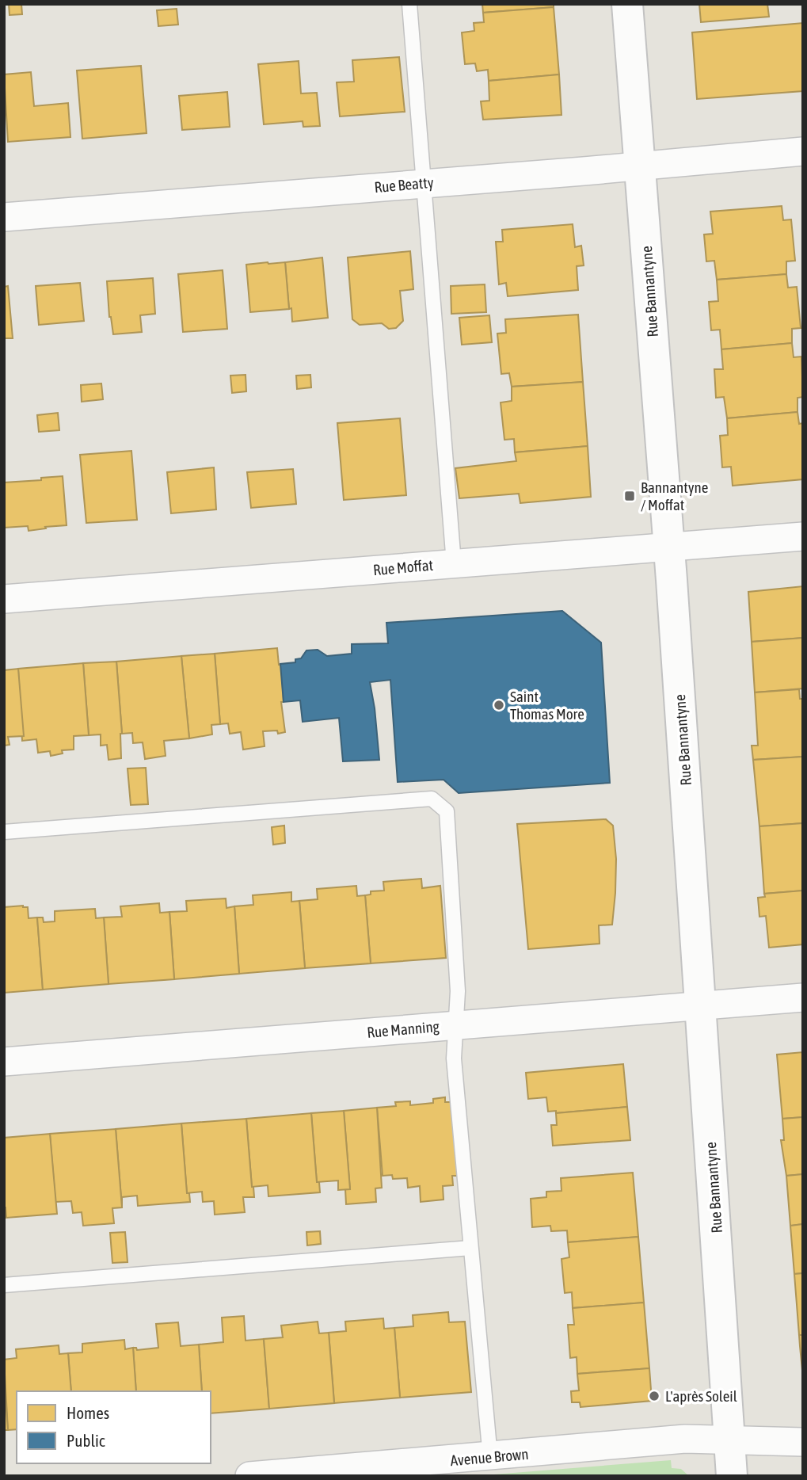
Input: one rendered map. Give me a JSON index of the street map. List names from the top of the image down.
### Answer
{
  "streets": {
    "street": [
      "Rue Beatty",
      "Rue Bannantyne",
      "Rue Moffat",
      "Rue Manning",
      "Avenue Brown"
    ]
  },
  "crossings": [
    ["Rue Beatty", "Rue Bannantyne"],
    ["Rue Bannantyne", "Rue Moffat"],
    ["Rue Bannantyne", "Rue Manning"],
    ["Rue Bannantyne", "Avenue Brown"]
  ],
  "places": {
    "transit": ["Bannantyne / Moffat"],
    "other": ["Saint Thomas More", "L'après Soleil"]
  },
  "legend": ["Homes", "Public"]
}
